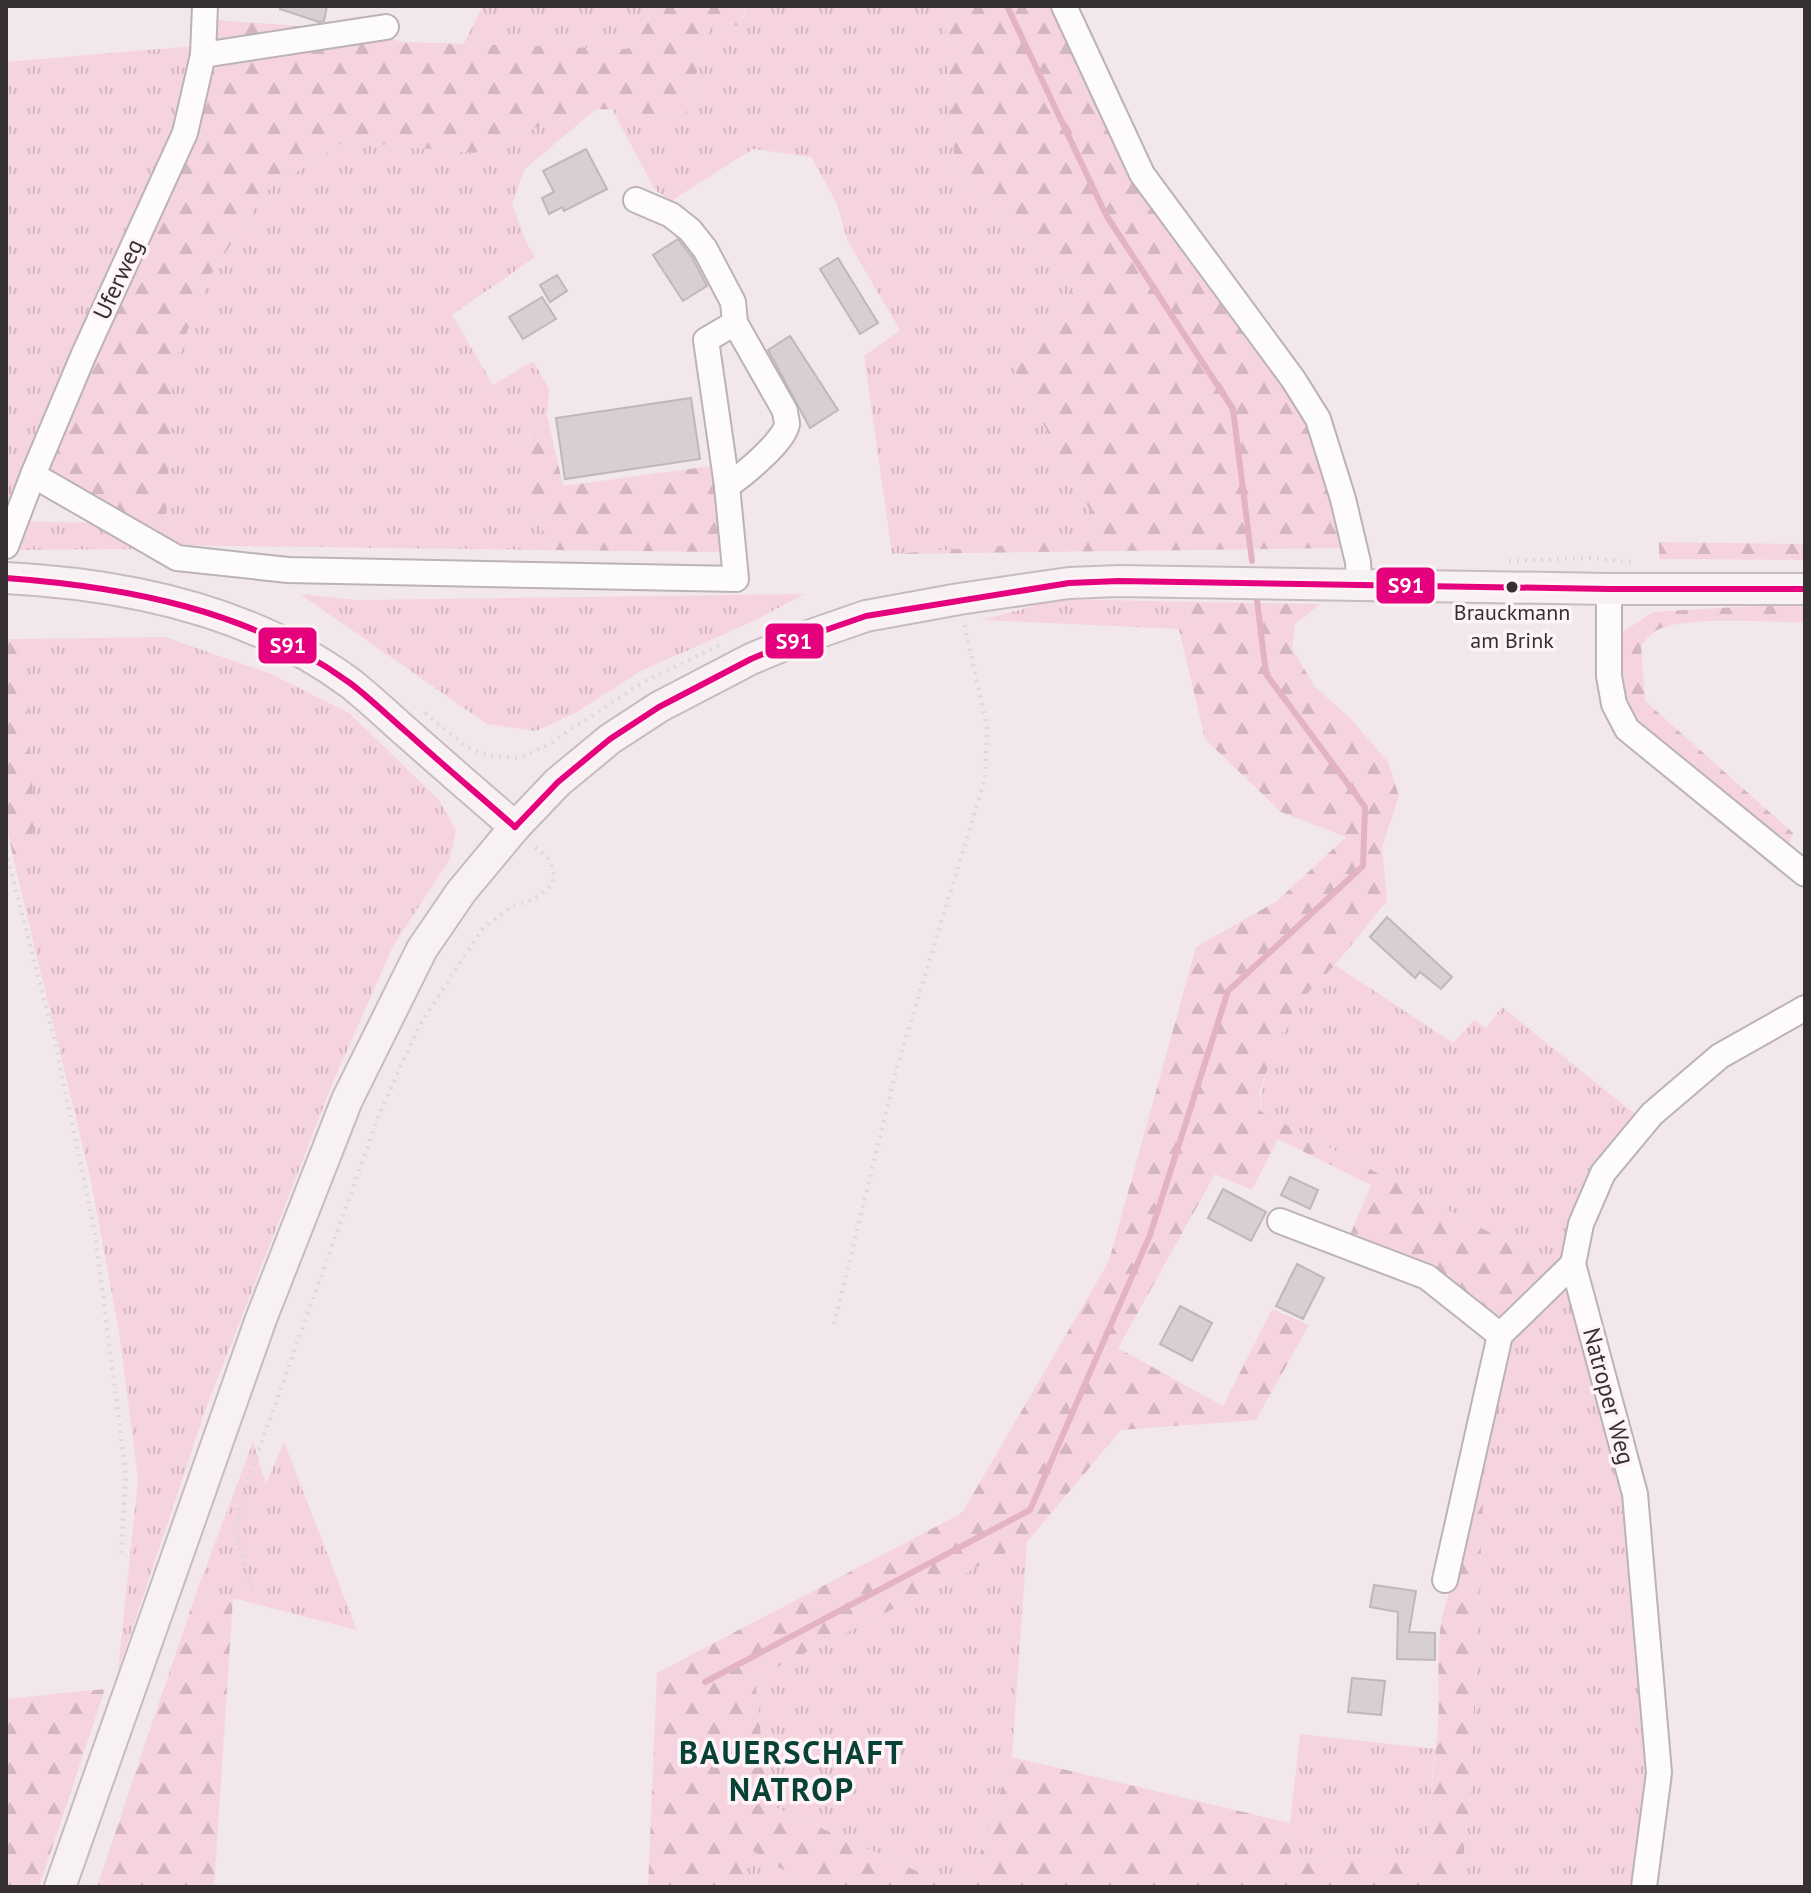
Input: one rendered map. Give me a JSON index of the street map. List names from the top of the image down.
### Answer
{
  "streets": {
    "street": ["Uferweg", "Natroper Weg"]
  },
  "districts": ["BAUERSCHAFT NATROP"],
  "places": ["Brauckmann am Brink"],
  "lines": ["transit line S91"]
}
